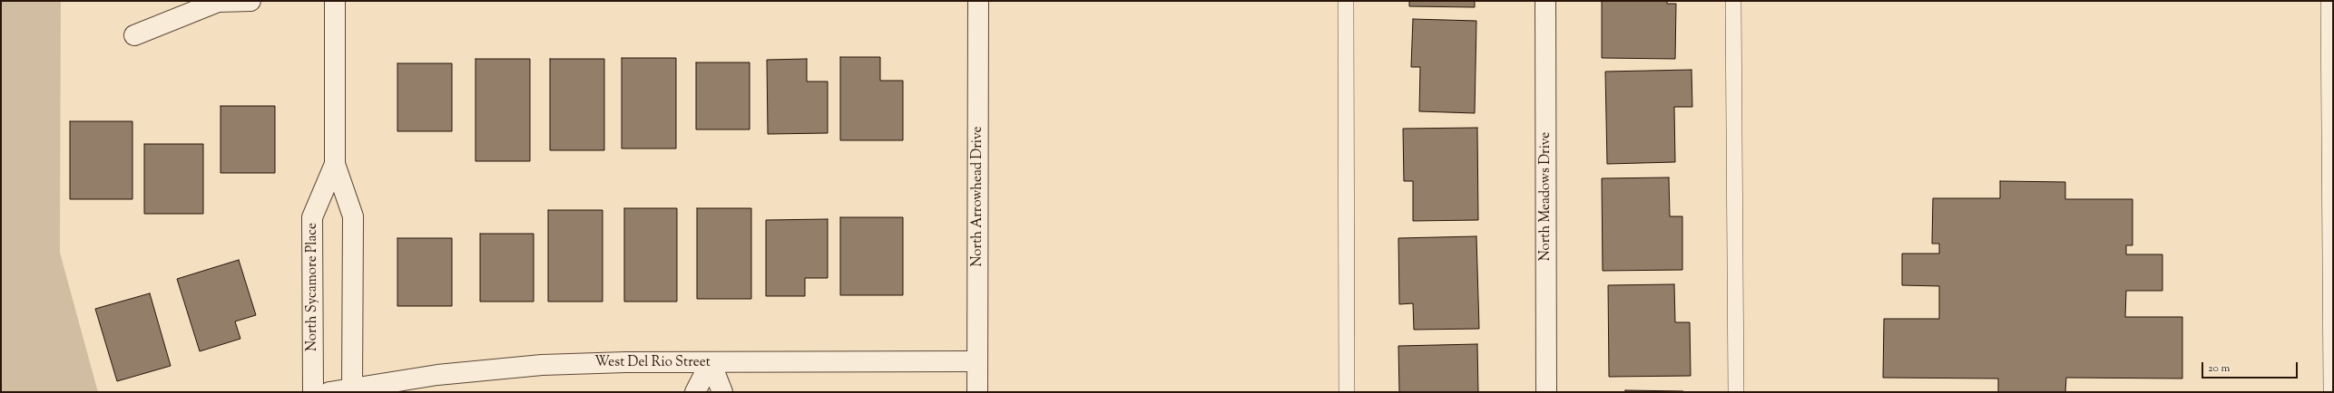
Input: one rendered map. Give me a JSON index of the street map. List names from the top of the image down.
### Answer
{
  "streets": {
    "street": [
      "North Arrowhead Drive",
      "North Meadows Drive",
      "North Sycamore Place",
      "West Del Rio Street"
    ]
  },
  "crossings": [
    ["North Arrowhead Drive", "West Del Rio Street"],
    ["North Sycamore Place", "West Del Rio Street"]
  ],
  "scale_bar": "20 m"
}
